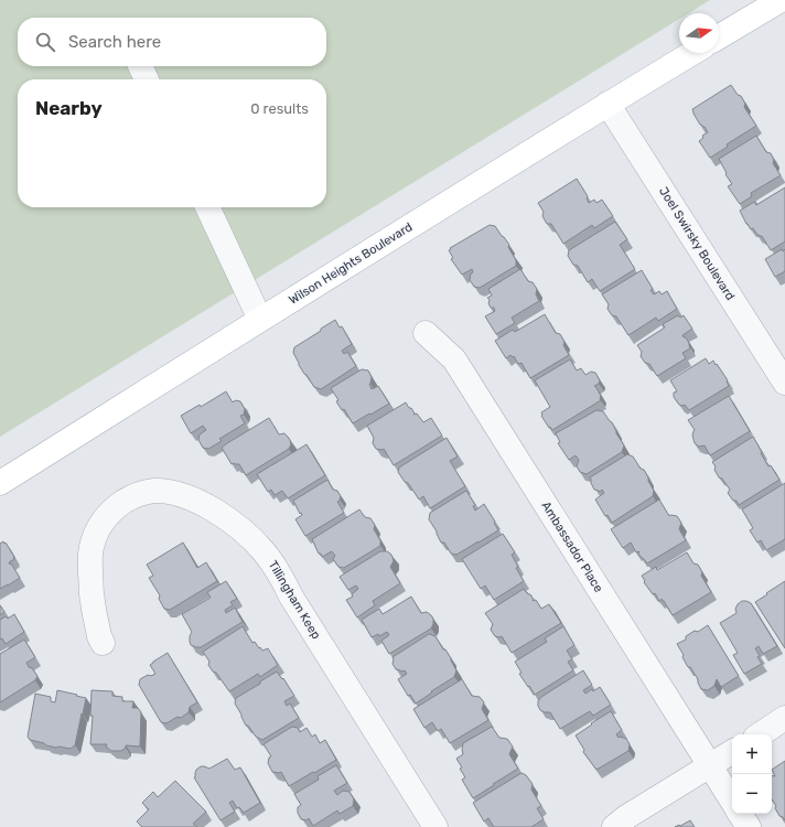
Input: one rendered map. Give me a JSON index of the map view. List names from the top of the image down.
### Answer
{
  "streets": {
    "main road": ["Wilson Heights Boulevard"],
    "street": ["Joel Swirsky Boulevard", "Ambassador Place", "Tillingham Keep"]
  },
  "crossings": [
    ["Joel Swirsky Boulevard", "Wilson Heights Boulevard"]
  ],
  "north": "right",
  "page": {
    "search": "Search here",
    "heading": ["Nearby", "0 results"],
    "map_buttons": ["+", "−"]
  }
}
